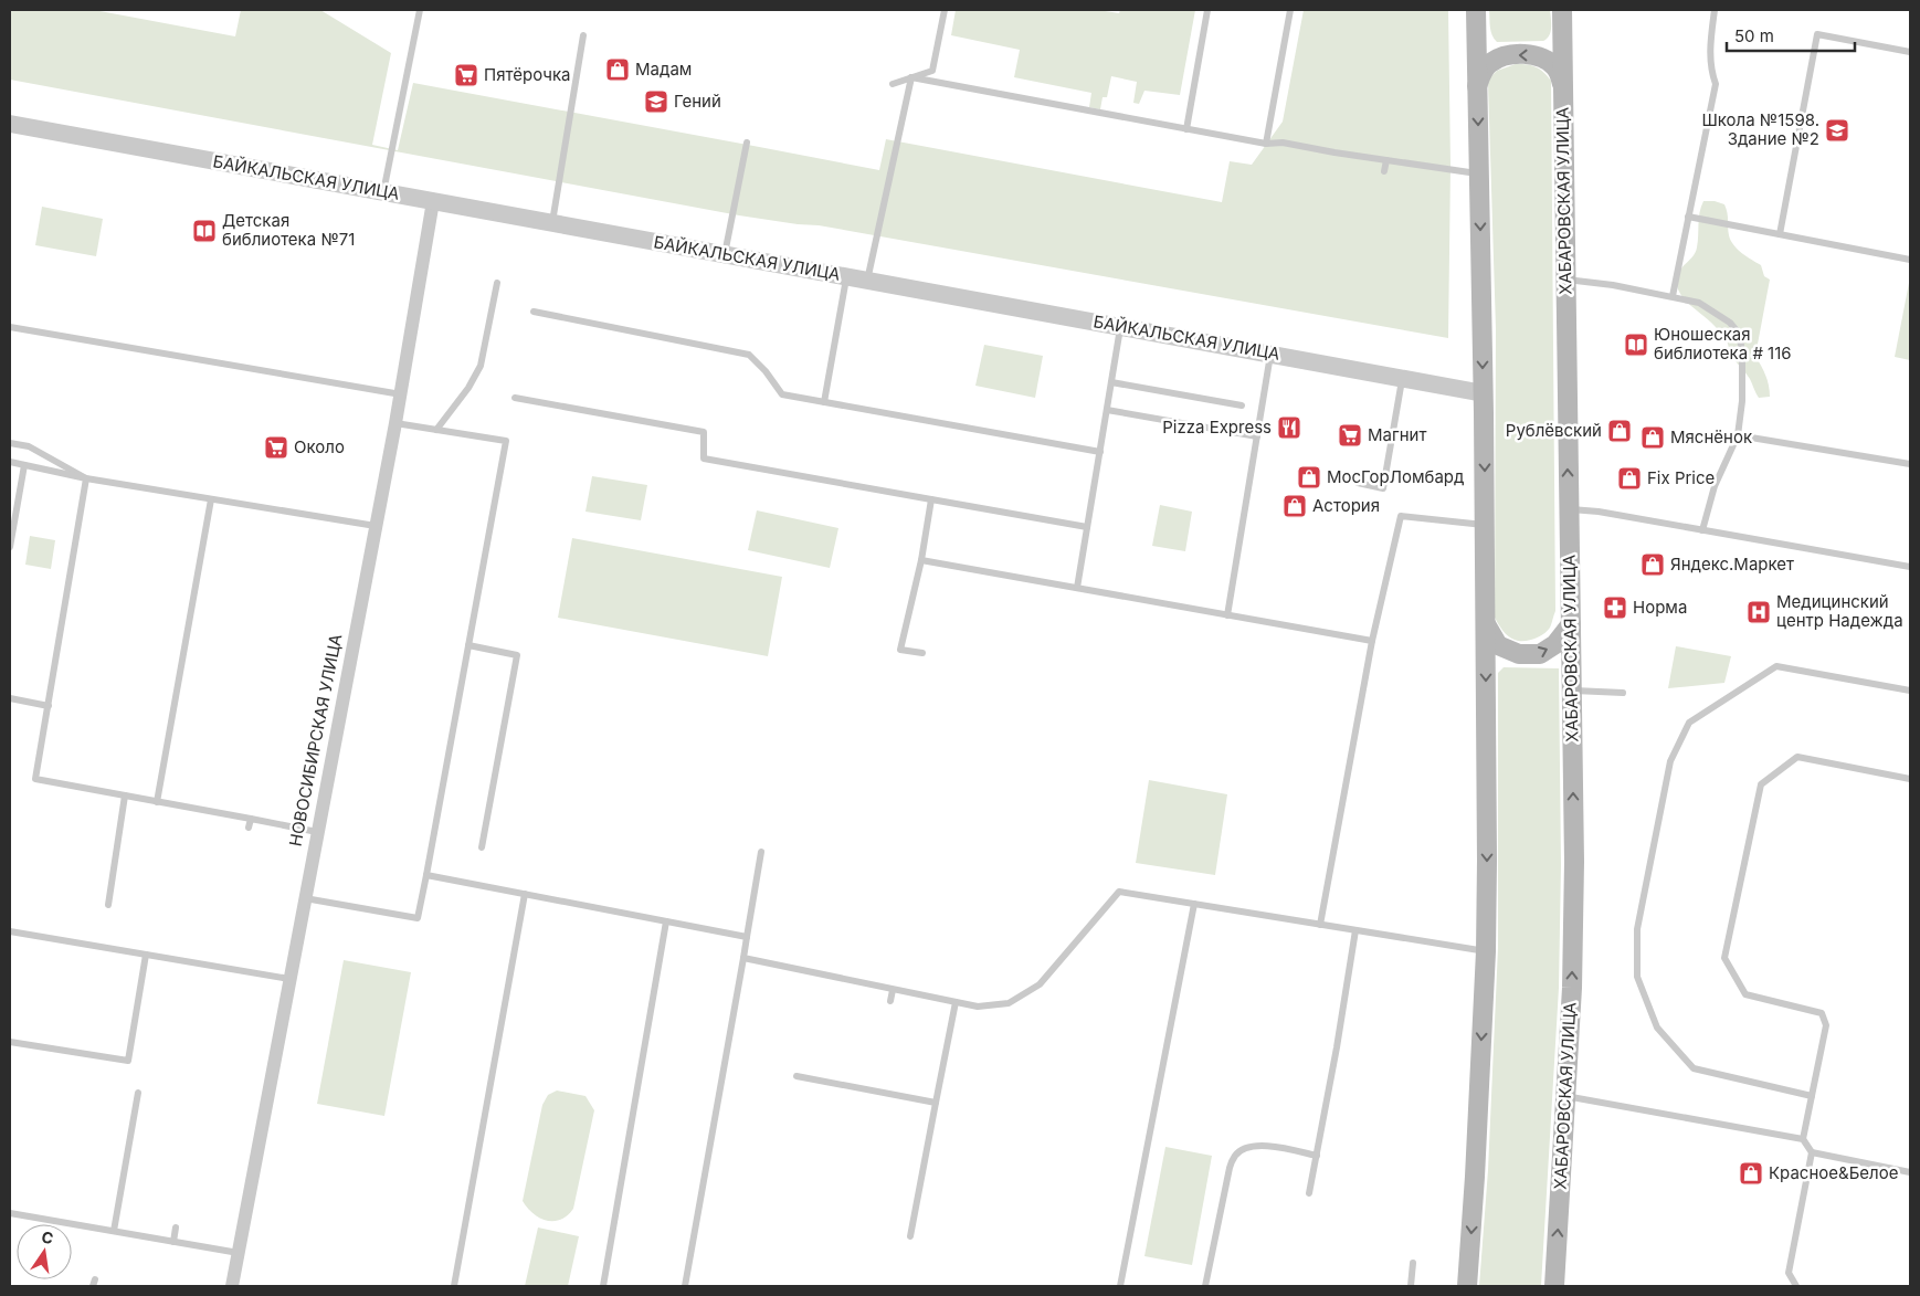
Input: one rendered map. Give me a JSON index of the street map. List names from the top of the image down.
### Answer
{
  "streets": {
    "main road": ["ХАБАРОВСКАЯ УЛИЦА"],
    "street": ["БАЙКАЛЬСКАЯ УЛИЦА", "НОВОСИБИРСКАЯ УЛИЦА"]
  },
  "crossings": [
    ["БАЙКАЛЬСКАЯ УЛИЦА", "НОВОСИБИРСКАЯ УЛИЦА"]
  ],
  "places": {
    "shop": [
      "Мадам",
      "Рублёвский",
      "Мяснёнок",
      "МосГорЛомбард",
      "Fix Price",
      "Астория",
      "Яндекс.Маркет",
      "Красное&Белое"
    ],
    "supermarket": ["Пятёрочка", "Магнит", "Около"],
    "school or university": ["Гений", "Школа №1598. Здание №2"],
    "library": ["Детская библиотека №71", "Юношеская библиотека # 116"],
    "restaurant": ["Pizza Express"],
    "pharmacy": ["Норма"],
    "hospital": ["Медицинский центр Надежда"]
  },
  "scale_bar": "50 m",
  "north": "top"
}
